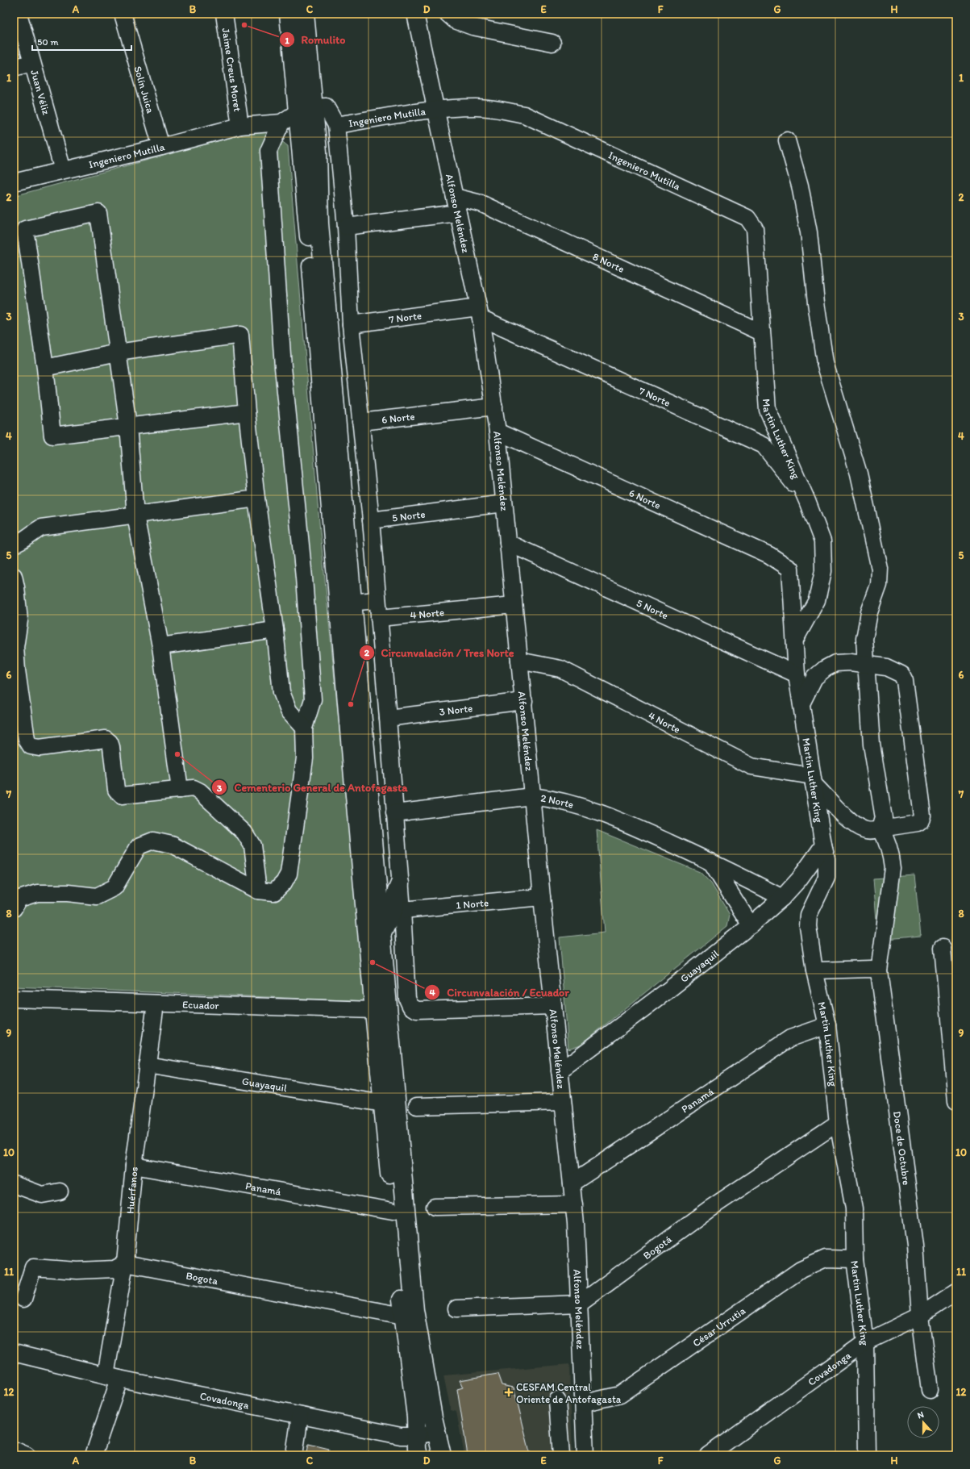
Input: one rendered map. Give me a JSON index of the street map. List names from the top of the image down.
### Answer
{
  "streets": {
    "street": [
      "Jaime Creus Moret",
      "Solín Juica",
      "Juan Véliz",
      "Ingeniero Mutilla",
      "Alfonso Meléndez",
      "8 Norte",
      "7 Norte",
      "6 Norte",
      "Martin Luther King",
      "5 Norte",
      "4 Norte",
      "3 Norte",
      "2 Norte",
      "1 Norte",
      "Guayaquil",
      "Ecuador",
      "Panamá",
      "Doce de Octubre",
      "Huérfanos",
      "Bogotá",
      "Bogota",
      "César Urrutia",
      "Covadonga"
    ]
  },
  "crossings": [
    ["Jaime Creus Moret", "Ingeniero Mutilla"],
    ["Solín Juica", "Ingeniero Mutilla"],
    ["Juan Véliz", "Ingeniero Mutilla"],
    ["Ingeniero Mutilla", "Alfonso Meléndez"],
    ["Ingeniero Mutilla", "Martin Luther King"],
    ["Alfonso Meléndez", "8 Norte"],
    ["Alfonso Meléndez", "7 Norte"],
    ["Alfonso Meléndez", "6 Norte"],
    ["Alfonso Meléndez", "5 Norte"],
    ["Alfonso Meléndez", "4 Norte"],
    ["Alfonso Meléndez", "3 Norte"],
    ["Alfonso Meléndez", "2 Norte"],
    ["Alfonso Meléndez", "1 Norte"],
    ["Alfonso Meléndez", "Guayaquil"],
    ["Alfonso Meléndez", "Panamá"],
    ["Alfonso Meléndez", "Bogotá"],
    ["Alfonso Meléndez", "César Urrutia"],
    ["8 Norte", "Martin Luther King"],
    ["7 Norte", "Martin Luther King"],
    ["6 Norte", "Martin Luther King"],
    ["Martin Luther King", "5 Norte"],
    ["Martin Luther King", "4 Norte"],
    ["Martin Luther King", "Guayaquil"],
    ["Martin Luther King", "Panamá"],
    ["Martin Luther King", "Bogotá"],
    ["Martin Luther King", "César Urrutia"],
    ["Martin Luther King", "Covadonga"],
    ["2 Norte", "Guayaquil"],
    ["Guayaquil", "Huérfanos"],
    ["Ecuador", "Huérfanos"],
    ["Panamá", "Huérfanos"],
    ["Doce de Octubre", "Covadonga"],
    ["Huérfanos", "Bogota"],
    ["Huérfanos", "Covadonga"]
  ],
  "places": {
    "other": [
      "Romulito",
      "Circunvalación / Tres Norte",
      "Cementerio General de Antofagasta",
      "Circunvalación / Ecuador"
    ],
    "health": ["CESFAM Central Oriente de Antofagasta"]
  },
  "scale_bar": "50 m",
  "north": "top",
  "grid": {
    "columns": [
      "A",
      "B",
      "C",
      "D",
      "E",
      "F",
      "G",
      "H"
    ],
    "rows": [
      "1",
      "2",
      "3",
      "4",
      "5",
      "6",
      "7",
      "8",
      "9",
      "10",
      "11",
      "12"
    ]
  }
}
